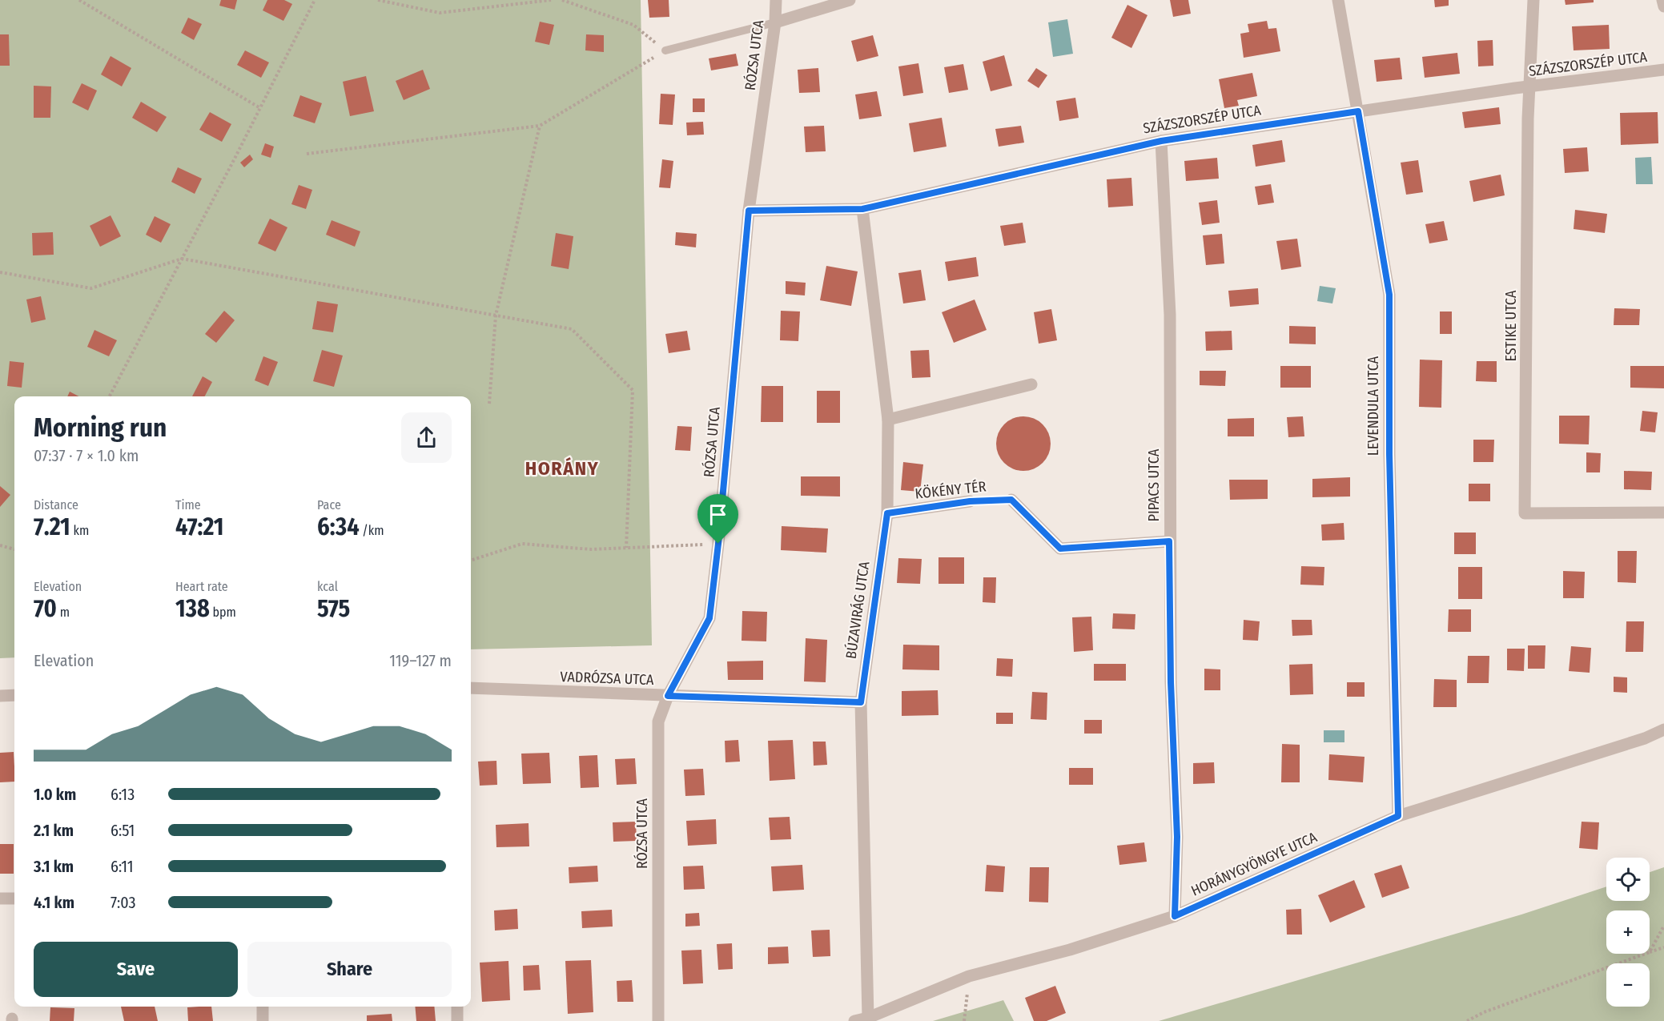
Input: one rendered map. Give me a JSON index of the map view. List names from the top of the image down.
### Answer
{
  "streets": {
    "street": [
      "RÓZSA UTCA",
      "SZÁZSZORSZÉP UTCA",
      "ESTIKE UTCA",
      "LEVENDULA UTCA",
      "PIPACS UTCA",
      "KÖKÉNY TÉR",
      "BÚZAVIRÁG UTCA",
      "VADRÓZSA UTCA",
      "HORÁNYGYÖNGYE UTCA"
    ]
  },
  "crossings": [
    ["RÓZSA UTCA", "SZÁZSZORSZÉP UTCA"],
    ["RÓZSA UTCA", "VADRÓZSA UTCA"],
    ["SZÁZSZORSZÉP UTCA", "ESTIKE UTCA"],
    ["SZÁZSZORSZÉP UTCA", "LEVENDULA UTCA"],
    ["SZÁZSZORSZÉP UTCA", "PIPACS UTCA"],
    ["SZÁZSZORSZÉP UTCA", "BÚZAVIRÁG UTCA"],
    ["LEVENDULA UTCA", "HORÁNYGYÖNGYE UTCA"],
    ["PIPACS UTCA", "HORÁNYGYÖNGYE UTCA"],
    ["KÖKÉNY TÉR", "BÚZAVIRÁG UTCA"],
    ["BÚZAVIRÁG UTCA", "VADRÓZSA UTCA"],
    ["BÚZAVIRÁG UTCA", "HORÁNYGYÖNGYE UTCA"]
  ],
  "districts": ["HORÁNY"],
  "page": {
    "heading": ["Morning run", "07:37 · 7 × 1.0 km"],
    "stats": [
      ["Distance", "7.21 km"],
      ["Time", "47:21"],
      ["Pace", "6:34 /km"],
      ["Elevation", "70 m"],
      ["Heart rate", "138 bpm"],
      ["kcal", "575"]
    ],
    "chart": ["Elevation", "119–127 m"],
    "list": [
      {
        "name": "1.0 km",
        "note": "6:13"
      },
      {
        "name": "2.1 km",
        "note": "6:51"
      },
      {
        "name": "3.1 km",
        "note": "6:11"
      },
      {
        "name": "4.1 km",
        "note": "7:03"
      }
    ],
    "map_buttons": ["+", "−"],
    "buttons": ["Save", "Share"]
  }
}
